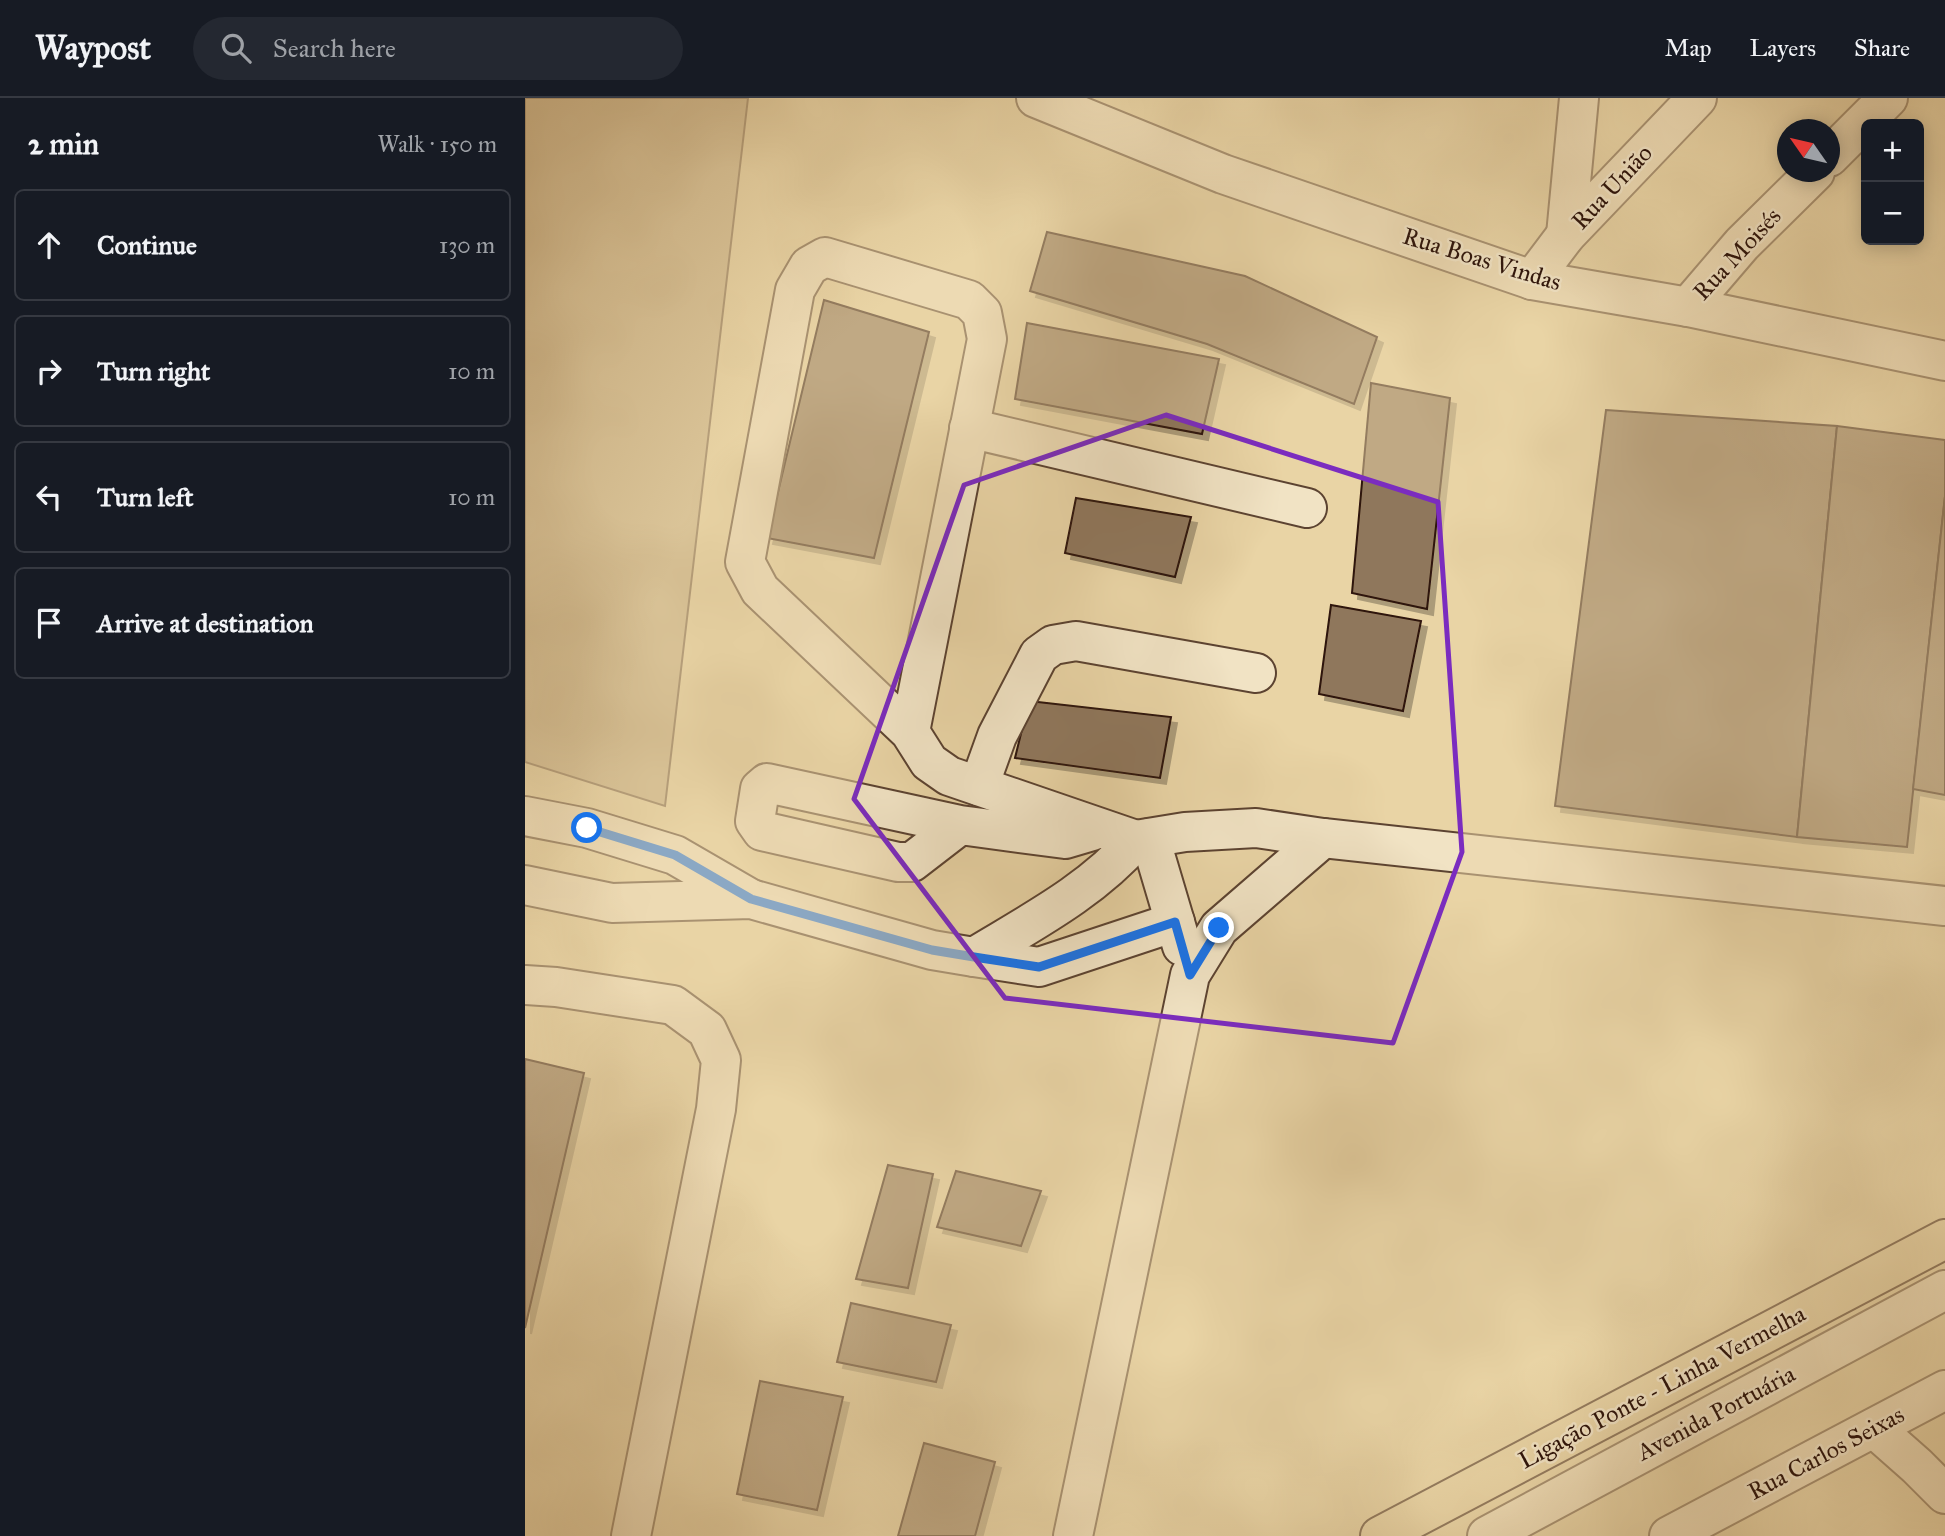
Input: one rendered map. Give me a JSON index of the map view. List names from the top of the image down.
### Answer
{
  "streets": {
    "highway": ["Ligação Ponte - Linha Vermelha"],
    "street": [
      "Rua União",
      "Rua Moisés",
      "Rua Boas Vindas",
      "Avenida Portuária",
      "Rua Carlos Seixas"
    ]
  },
  "crossings": [
    ["Rua União", "Rua Boas Vindas"],
    ["Rua Moisés", "Rua Boas Vindas"]
  ],
  "north": "top left",
  "page": {
    "header": "Waypost",
    "search": "Search here",
    "nav": ["Map", "Layers", "Share"],
    "heading": ["2 min", "Walk · 150 m"],
    "map_buttons": ["+", "−"],
    "list": [
      ["Continue", "130 m"],
      ["Turn right", "10 m"],
      ["Turn left", "10 m"],
      "Arrive at destination"
    ]
  }
}
